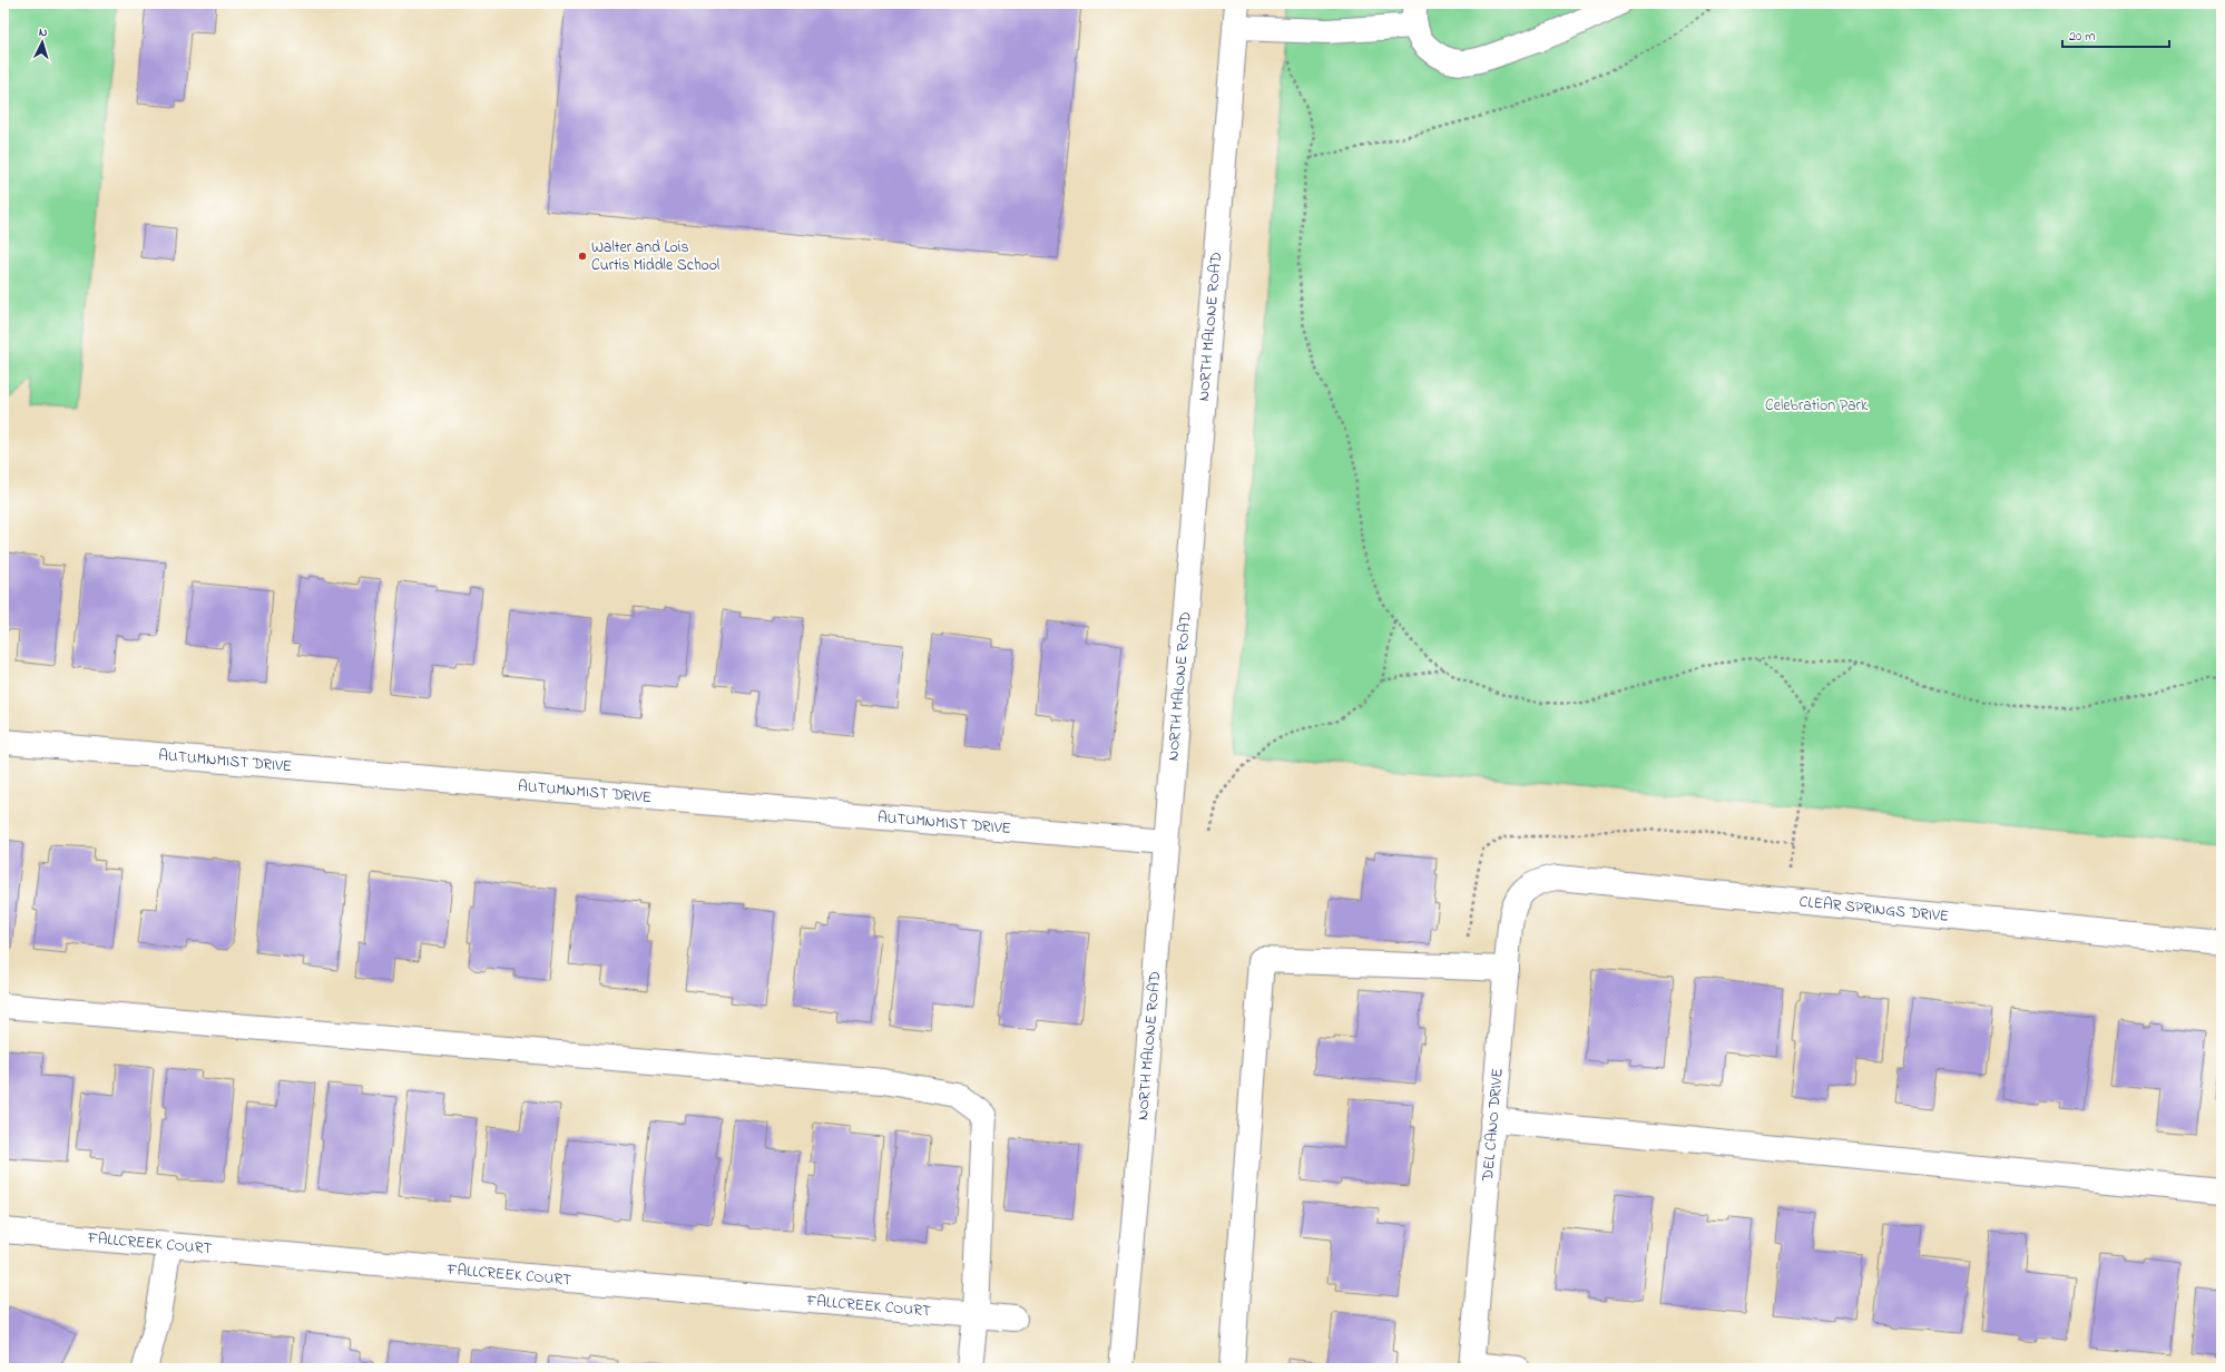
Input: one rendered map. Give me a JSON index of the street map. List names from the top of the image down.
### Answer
{
  "streets": {
    "street": [
      "NORTH MALONE ROAD",
      "AUTUMNMIST DRIVE",
      "CLEAR SPRINGS DRIVE",
      "DEL CANO DRIVE",
      "FALLCREEK COURT"
    ]
  },
  "crossings": [
    ["NORTH MALONE ROAD", "AUTUMNMIST DRIVE"],
    ["CLEAR SPRINGS DRIVE", "DEL CANO DRIVE"]
  ],
  "parks": ["Celebration Park"],
  "places": ["Walter and Lois Curtis Middle School"],
  "scale_bar": "20 m",
  "north": "top"
}
